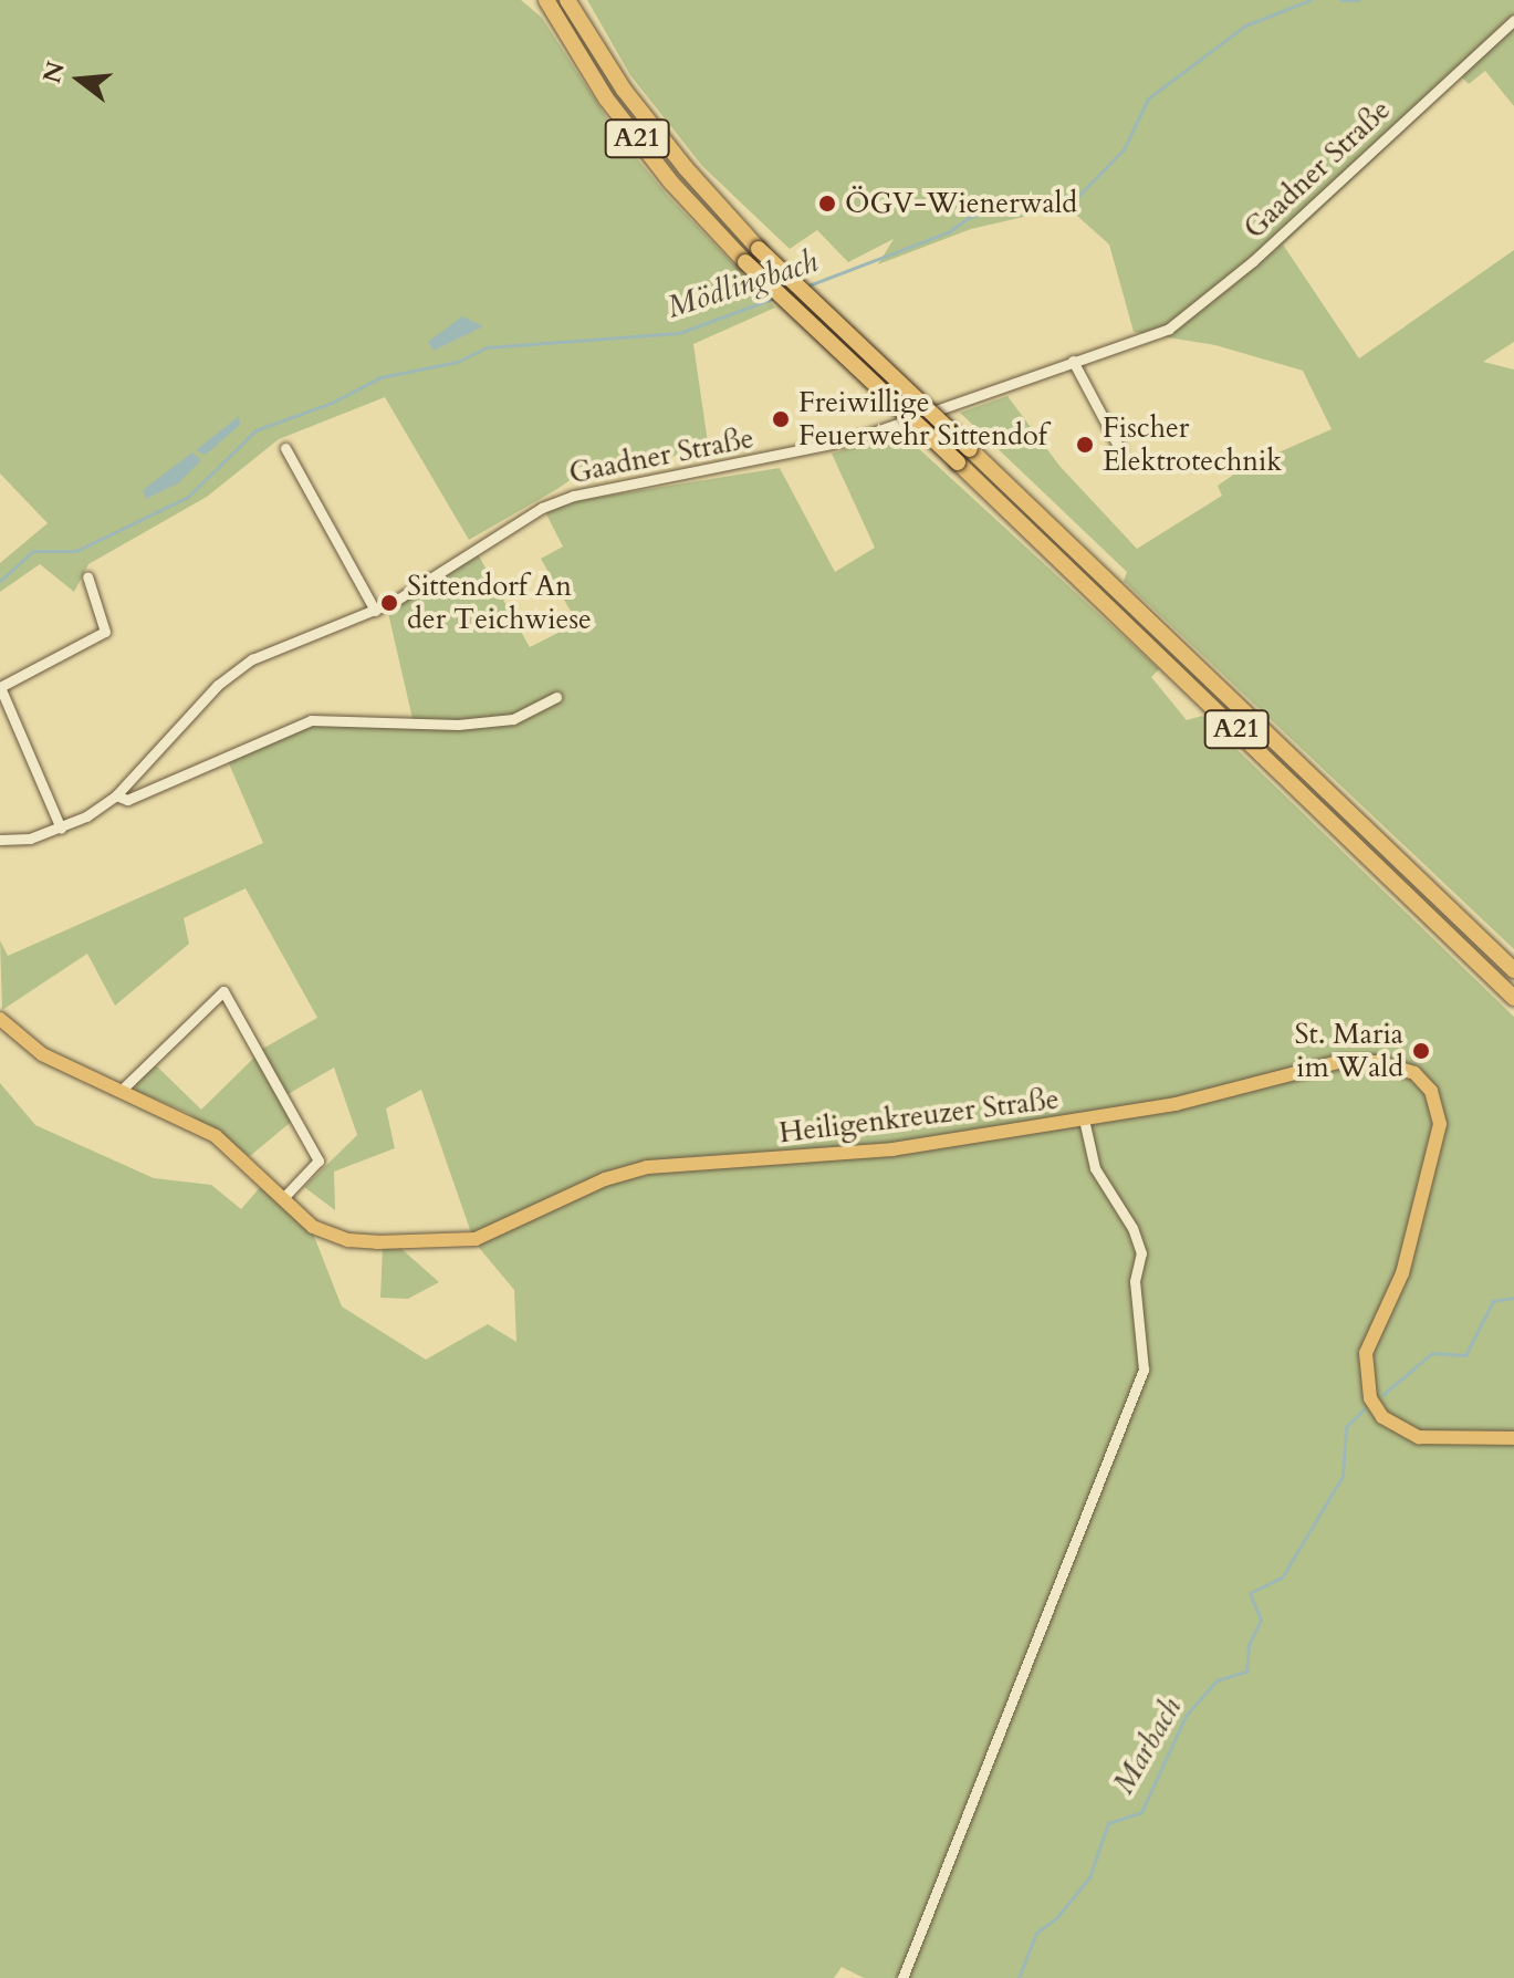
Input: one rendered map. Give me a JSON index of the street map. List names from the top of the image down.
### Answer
{
  "streets": {
    "highway": ["A21"],
    "main road": ["Heiligenkreuzer Straße"],
    "street": ["Gaadner Straße"]
  },
  "water": ["Mödlingbach", "Marbach"],
  "places": [
    "ÖGV-Wienerwald",
    "Freiwillige Feuerwehr Sittendof",
    "Fischer Elektrotechnik",
    "Sittendorf An der Teichwiese",
    "St. Maria im Wald"
  ],
  "north": "left"
}
